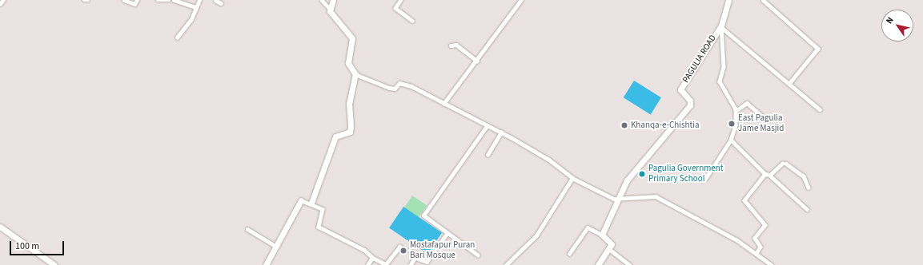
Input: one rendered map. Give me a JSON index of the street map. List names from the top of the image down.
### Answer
{
  "streets": {
    "street": ["PAGULIA ROAD"]
  },
  "places": [
    "East Pagulia Jame Masjid",
    "Khanqa-e-Chishtia",
    "Pagulia Government Primary School",
    "Mostafapur Puran Bari Mosque"
  ],
  "scale_bar": "100 m",
  "north": "top left"
}
